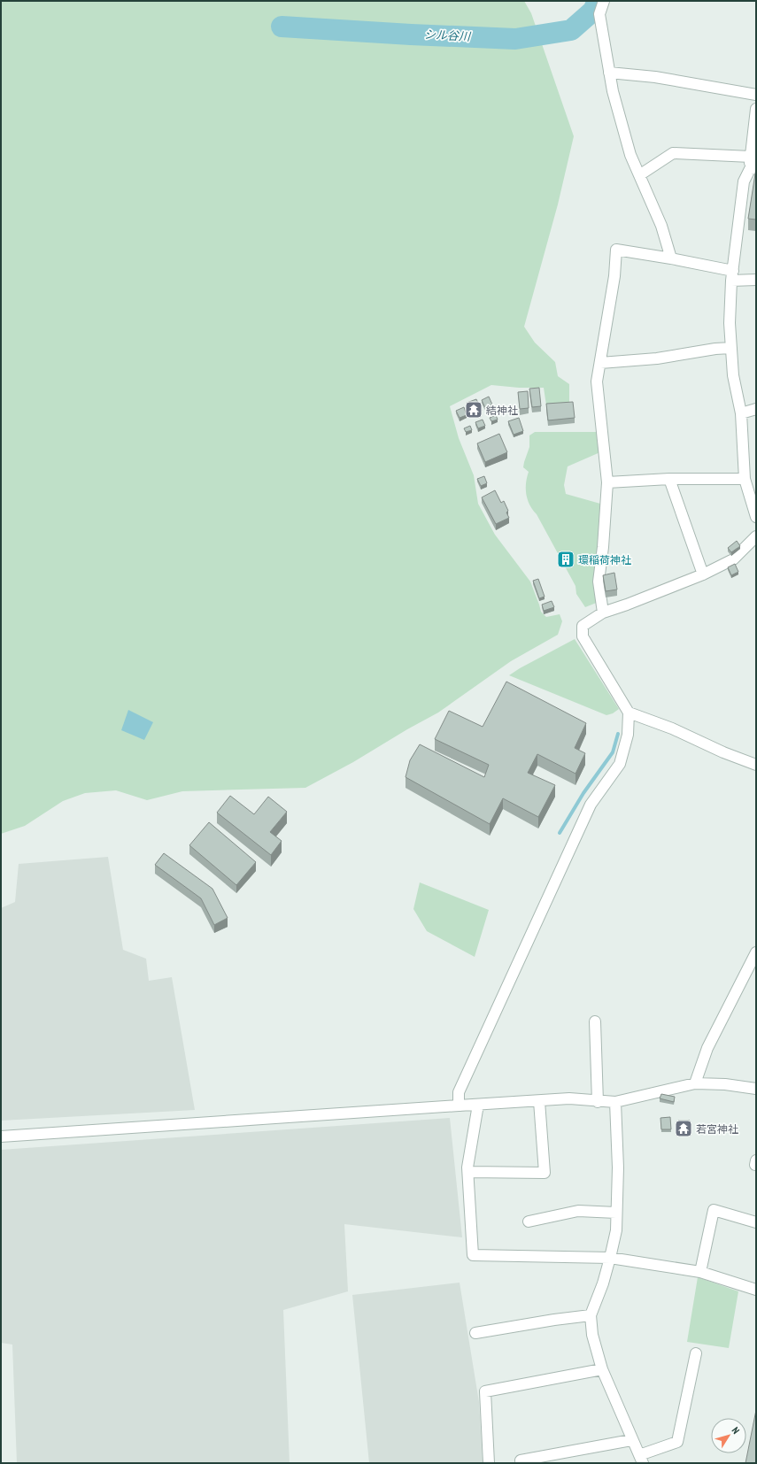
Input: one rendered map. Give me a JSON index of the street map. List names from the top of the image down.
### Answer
{
  "water": ["シル谷川"],
  "places": {
    "temple": ["結神社", "若宮神社"],
    "building": ["環稲荷神社"]
  },
  "north": "top right"
}
